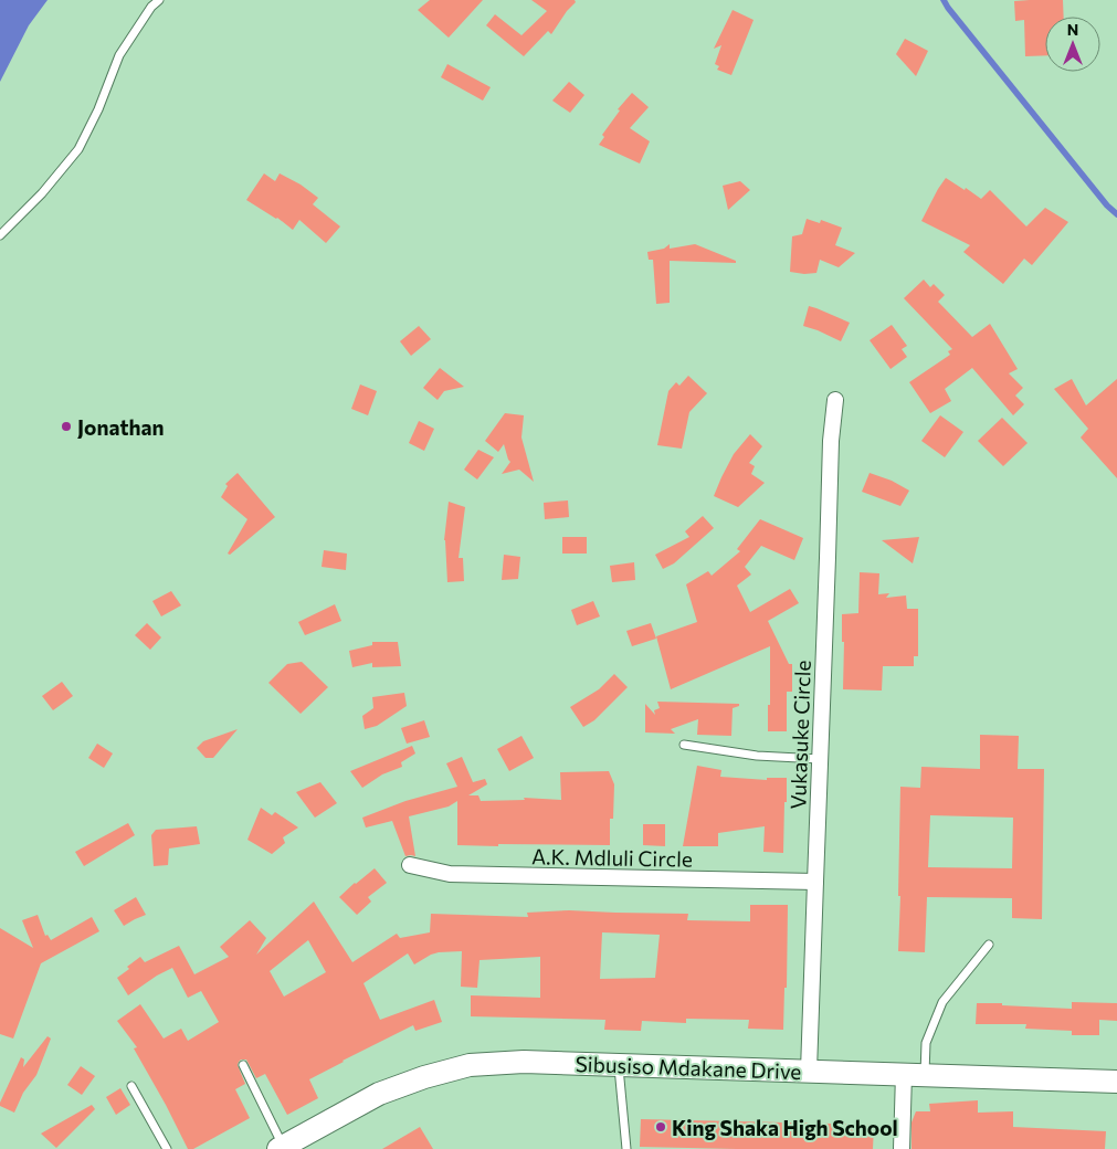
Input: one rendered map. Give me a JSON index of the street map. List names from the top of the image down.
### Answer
{
  "streets": {
    "street": ["Vukasuke Circle", "A.K. Mdluli Circle", "Sibusiso Mdakane Drive"]
  },
  "crossings": [
    ["Vukasuke Circle", "A.K. Mdluli Circle"],
    ["Vukasuke Circle", "Sibusiso Mdakane Drive"]
  ],
  "places": ["Jonathan", "King Shaka High School"],
  "north": "top"
}
